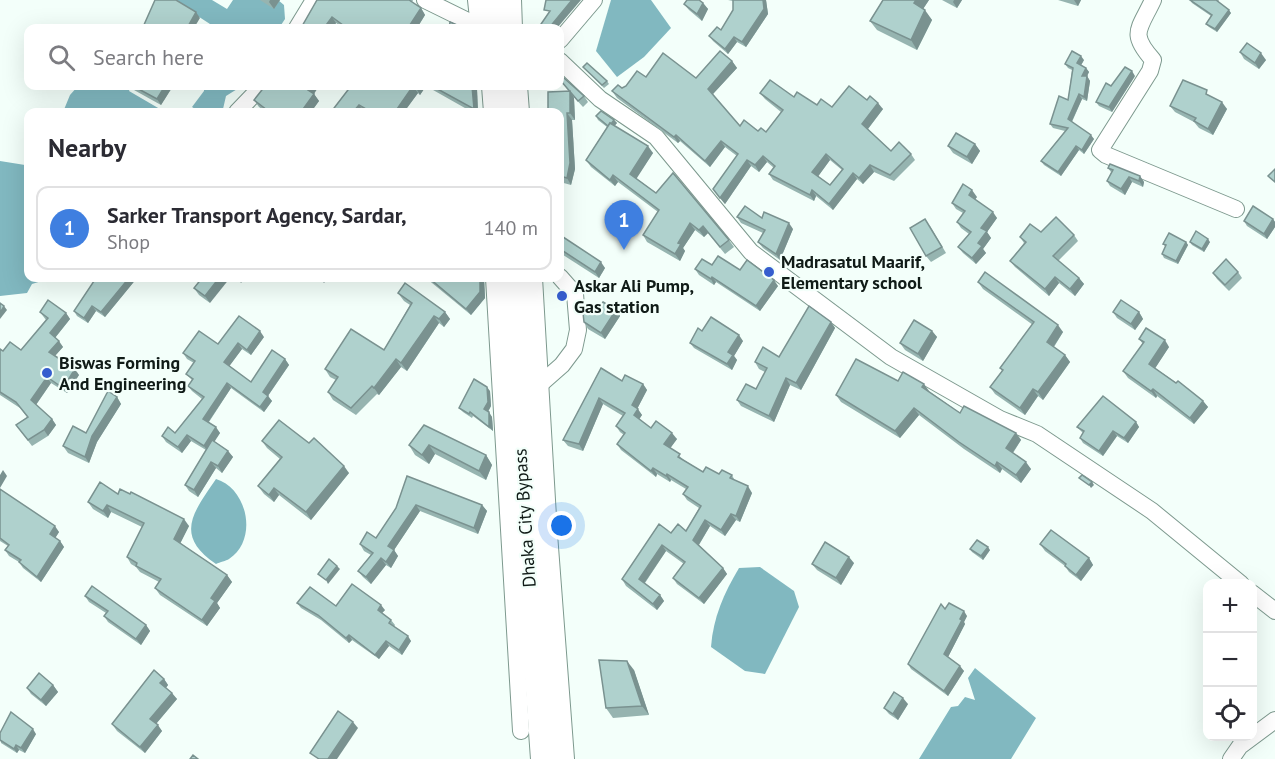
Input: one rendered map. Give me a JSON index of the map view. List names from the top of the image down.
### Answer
{
  "streets": {
    "highway": ["Dhaka City Bypass"]
  },
  "places": ["Madrasatul Maarif, Elementary school", "Askar Ali Pump, Gas station", "Biswas Forming And Engineering"],
  "page": {
    "search": "Search here",
    "heading": "Nearby",
    "list": [
      {
        "mark": "1",
        "name": "Sarker Transport Agency, Sardar,",
        "note": "Shop",
        "value": "140 m"
      }
    ],
    "pins": "1",
    "map_buttons": ["+", "−"]
  }
}
